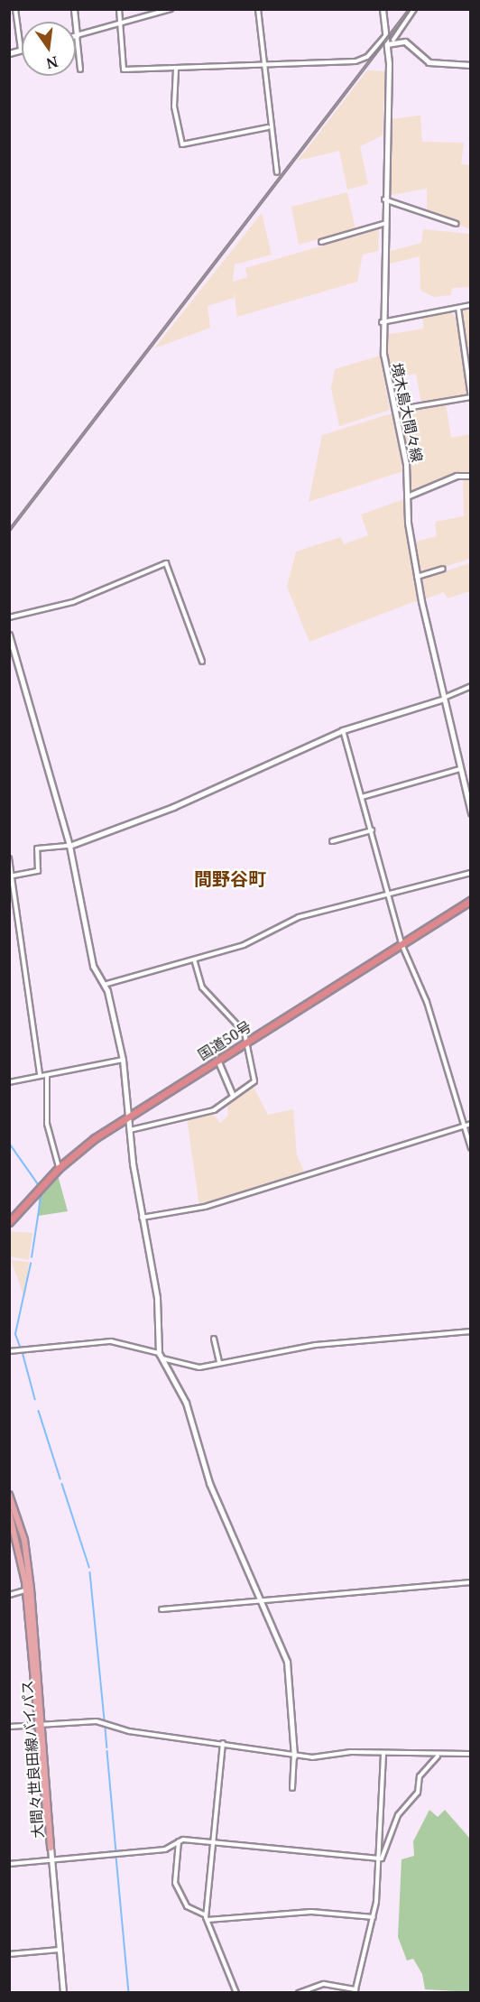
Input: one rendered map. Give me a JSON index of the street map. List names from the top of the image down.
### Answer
{
  "streets": {
    "highway": ["国道50号"],
    "main road": ["大間々世良田線バイパス"],
    "street": ["境木島大間々線"]
  },
  "districts": ["間野谷町"],
  "north": "bottom"
}
